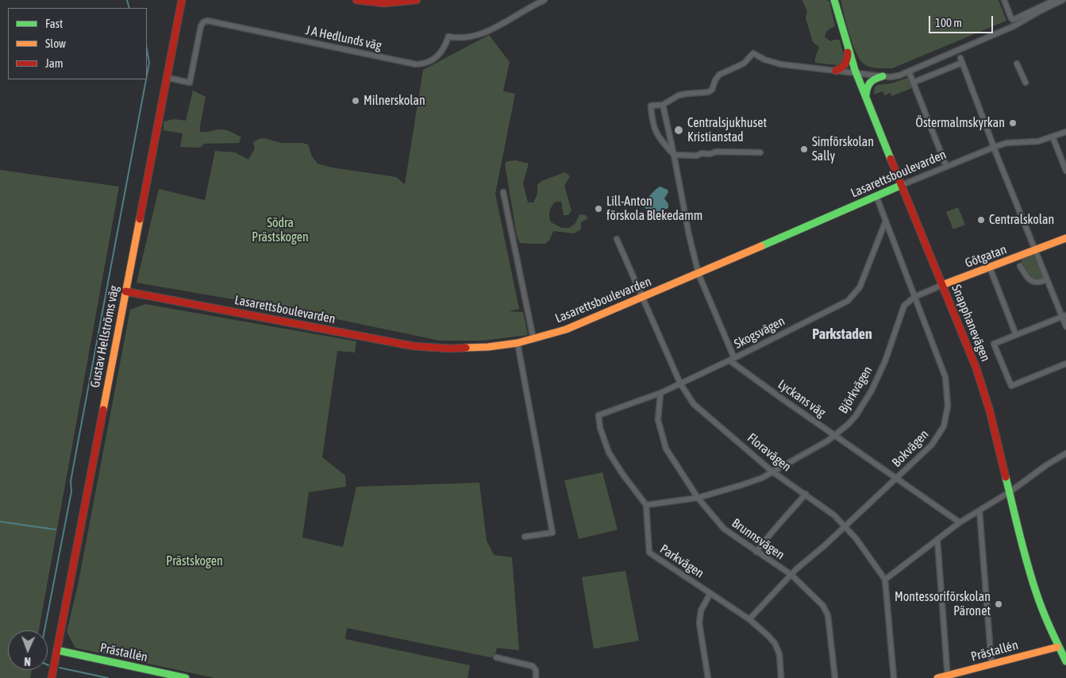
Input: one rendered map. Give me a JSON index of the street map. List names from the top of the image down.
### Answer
{
  "streets": {
    "street": [
      "J A Hedlunds väg",
      "Lasarettsboulevarden",
      "Götgatan",
      "Snapphanevägen",
      "Skogsvägen",
      "Gustav Hellströms väg",
      "Björkvägen",
      "Lyckans väg",
      "Bokvägen",
      "Floravägen",
      "Brunnsvägen",
      "Parkvägen",
      "Prästallén"
    ]
  },
  "crossings": [
    ["J A Hedlunds väg", "Gustav Hellströms väg"],
    ["Lasarettsboulevarden", "Snapphanevägen"],
    ["Lasarettsboulevarden", "Gustav Hellströms väg"],
    ["Lasarettsboulevarden", "Bokvägen"],
    ["Lasarettsboulevarden", "Floravägen"],
    ["Götgatan", "Snapphanevägen"],
    ["Götgatan", "Björkvägen"],
    ["Götgatan", "Bokvägen"],
    ["Snapphanevägen", "Prästallén"],
    ["Skogsvägen", "Björkvägen"],
    ["Skogsvägen", "Lyckans väg"],
    ["Skogsvägen", "Bokvägen"],
    ["Skogsvägen", "Floravägen"],
    ["Skogsvägen", "Brunnsvägen"],
    ["Skogsvägen", "Parkvägen"],
    ["Gustav Hellströms väg", "Prästallén"],
    ["Björkvägen", "Lyckans väg"],
    ["Björkvägen", "Bokvägen"],
    ["Björkvägen", "Floravägen"],
    ["Björkvägen", "Brunnsvägen"],
    ["Björkvägen", "Parkvägen"],
    ["Lyckans väg", "Bokvägen"],
    ["Bokvägen", "Floravägen"],
    ["Bokvägen", "Brunnsvägen"],
    ["Bokvägen", "Parkvägen"]
  ],
  "districts": ["Parkstaden"],
  "parks": ["Södra Prästskogen", "Prästskogen"],
  "places": [
    "Milnerskolan",
    "Östermalmskyrkan",
    "Centralsjukhuset Kristianstad",
    "Simförskolan Sally",
    "Lill-Anton förskola Blekedamm",
    "Centralskolan",
    "Montessoriförskolan Päronet"
  ],
  "legend": ["Fast", "Slow", "Jam"],
  "scale_bar": "100 m",
  "north": "bottom"
}
